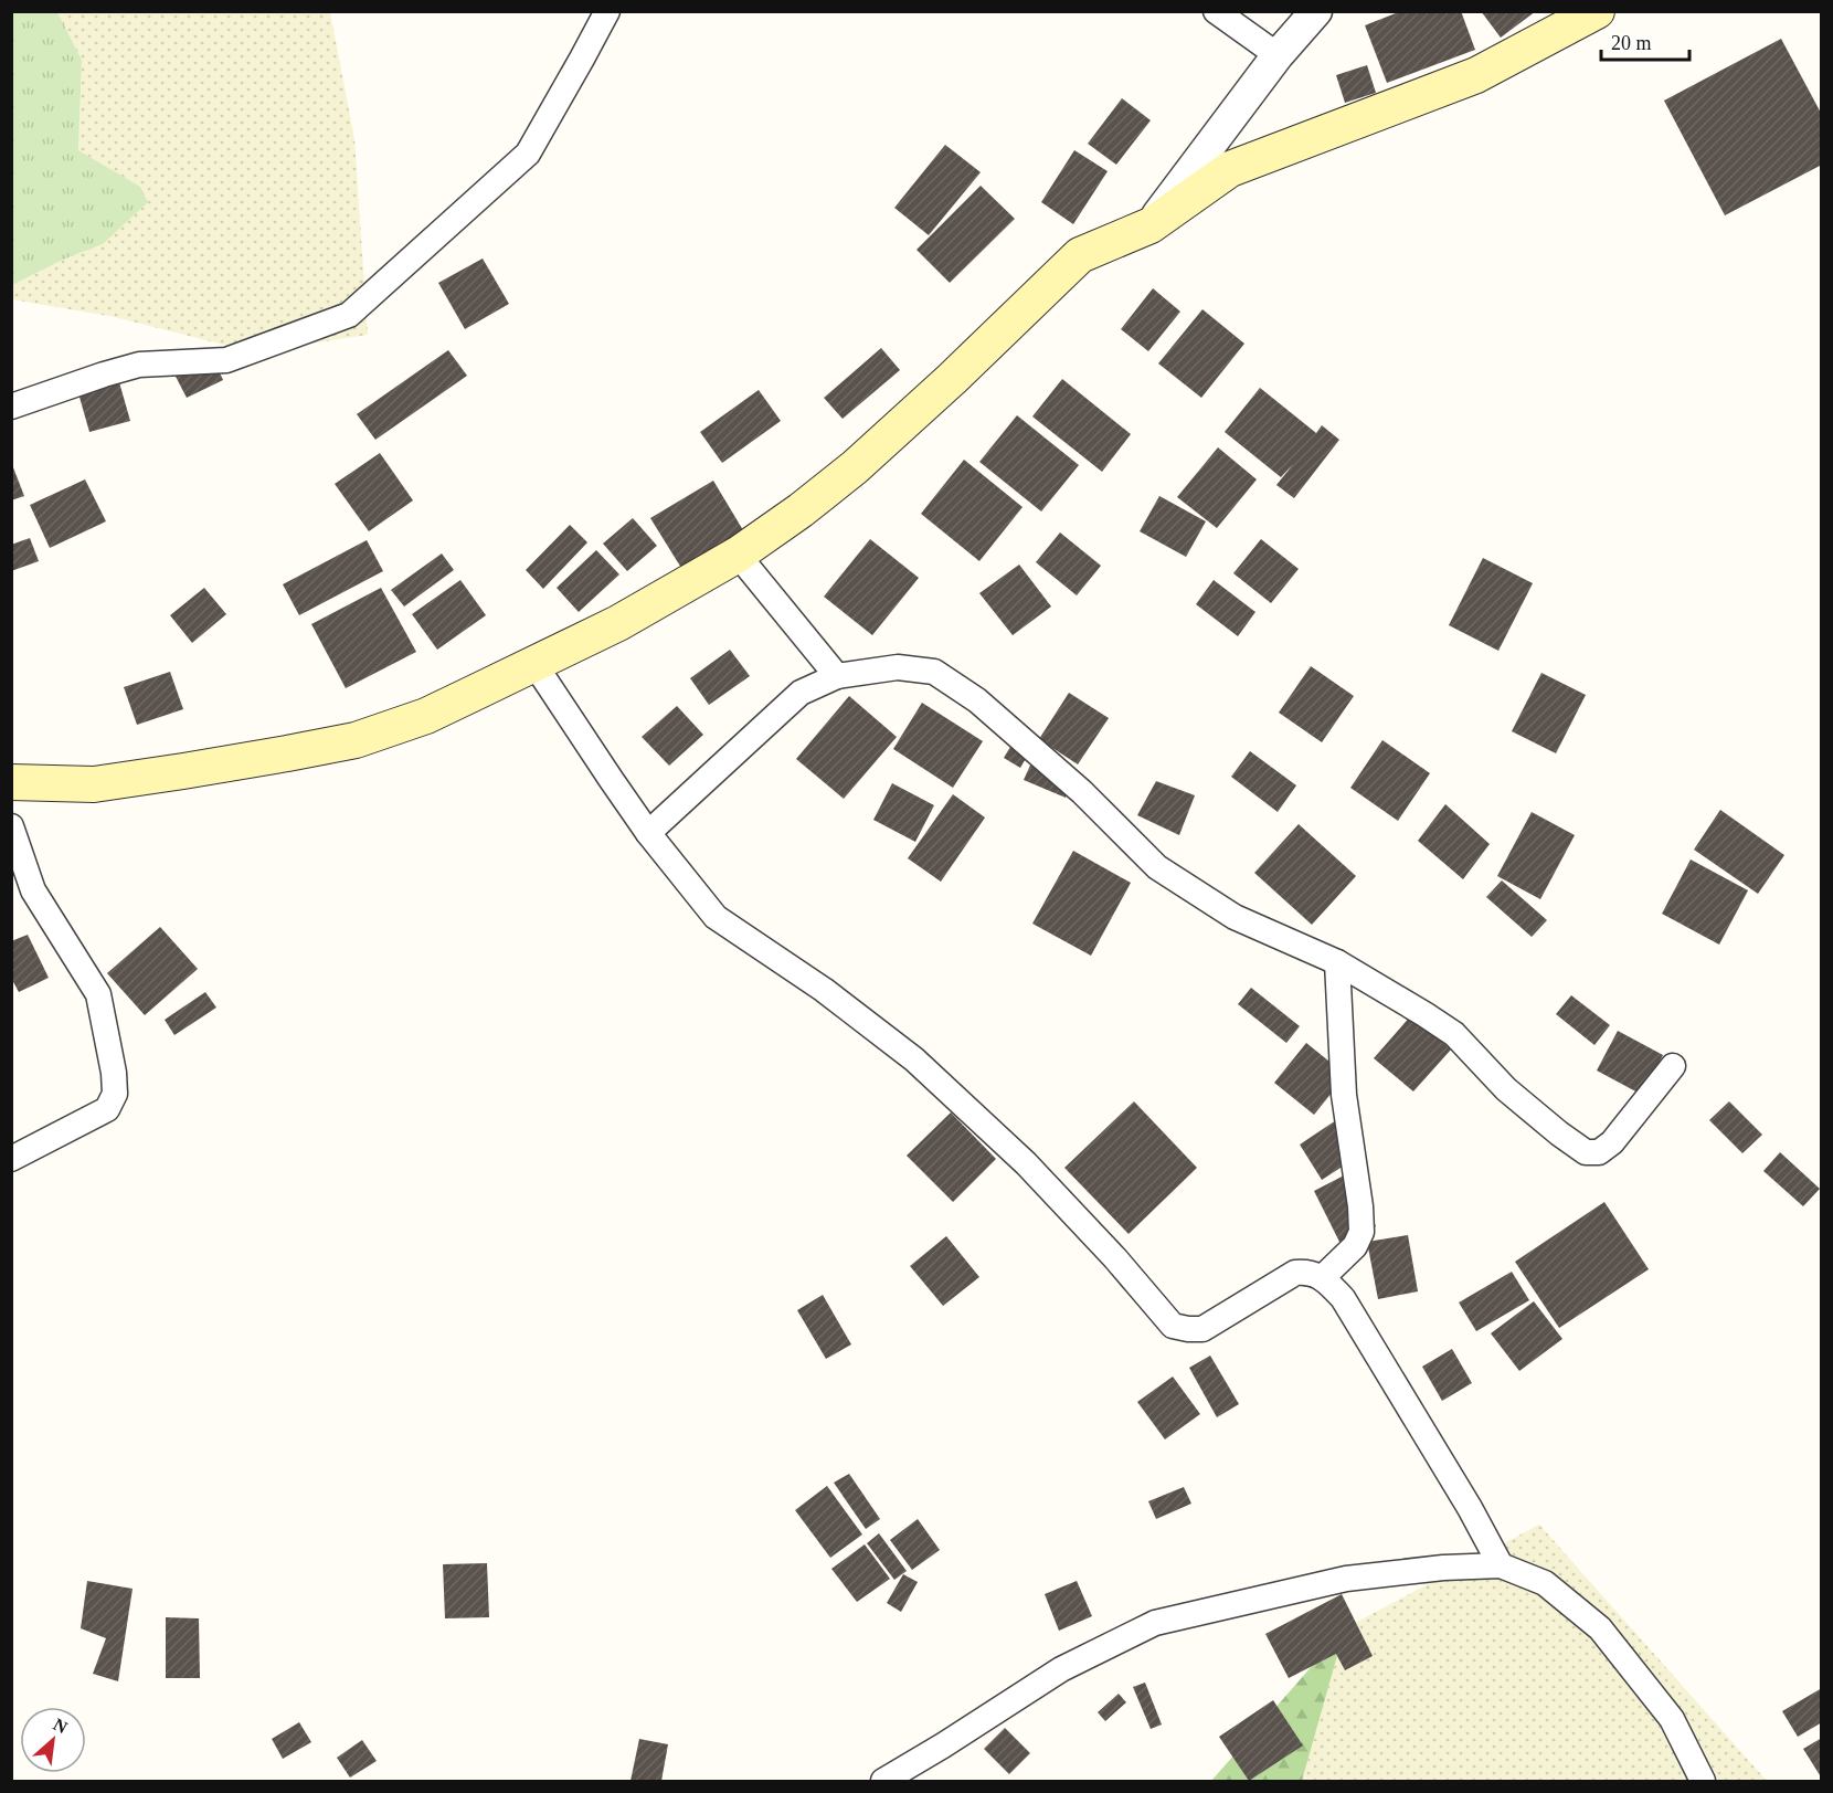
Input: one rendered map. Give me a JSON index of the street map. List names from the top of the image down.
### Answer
{
  "scale_bar": "20 m",
  "north": "top right"
}
